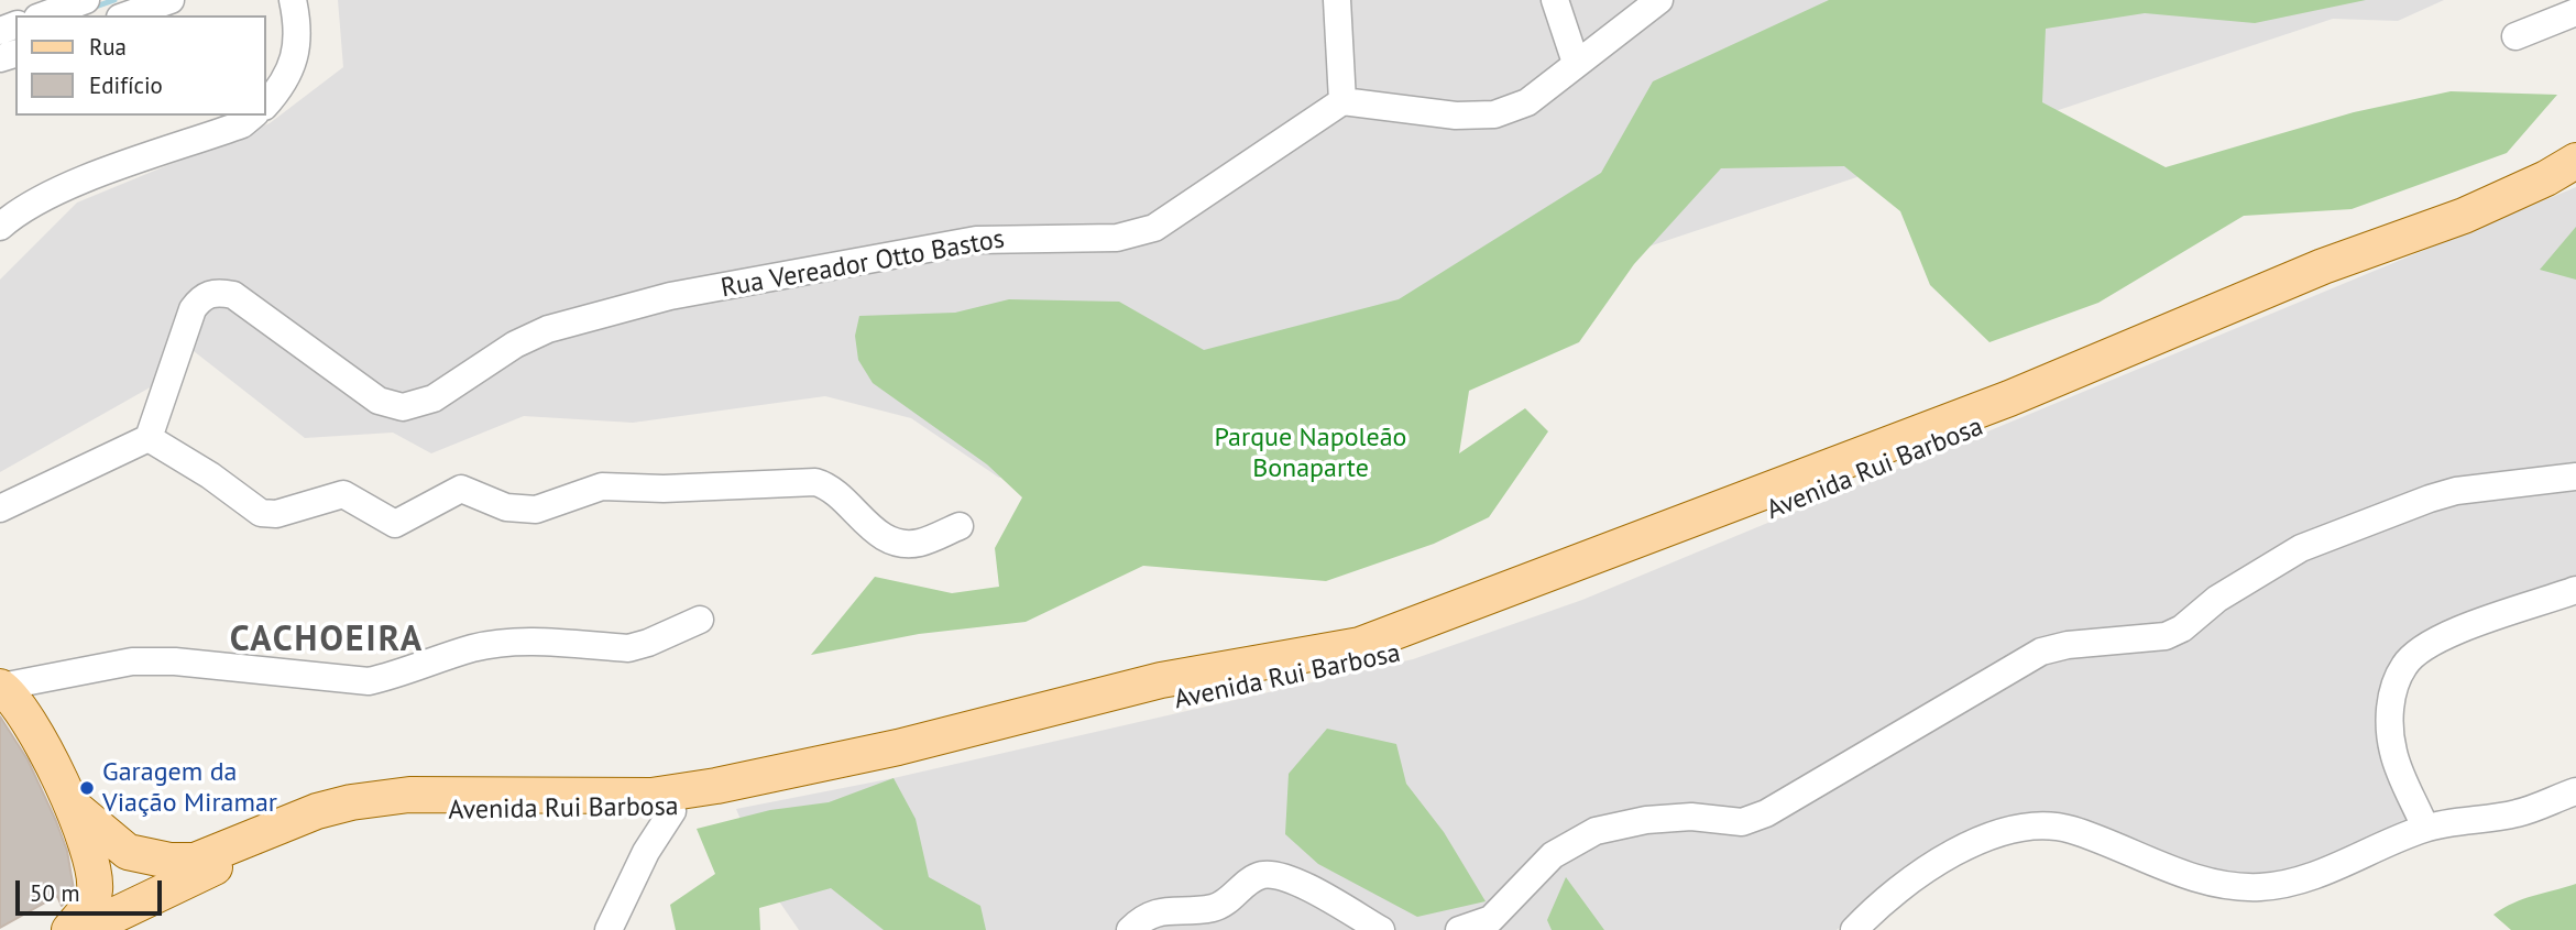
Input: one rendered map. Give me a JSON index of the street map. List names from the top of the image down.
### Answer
{
  "streets": {
    "main road": ["Avenida Rui Barbosa"],
    "street": ["Rua Vereador Otto Bastos"]
  },
  "districts": ["CACHOEIRA"],
  "parks": ["Parque Napoleão Bonaparte"],
  "places": ["Garagem da Viação Miramar"],
  "legend": ["Rua", "Edifício"],
  "scale_bar": "50 m"
}
